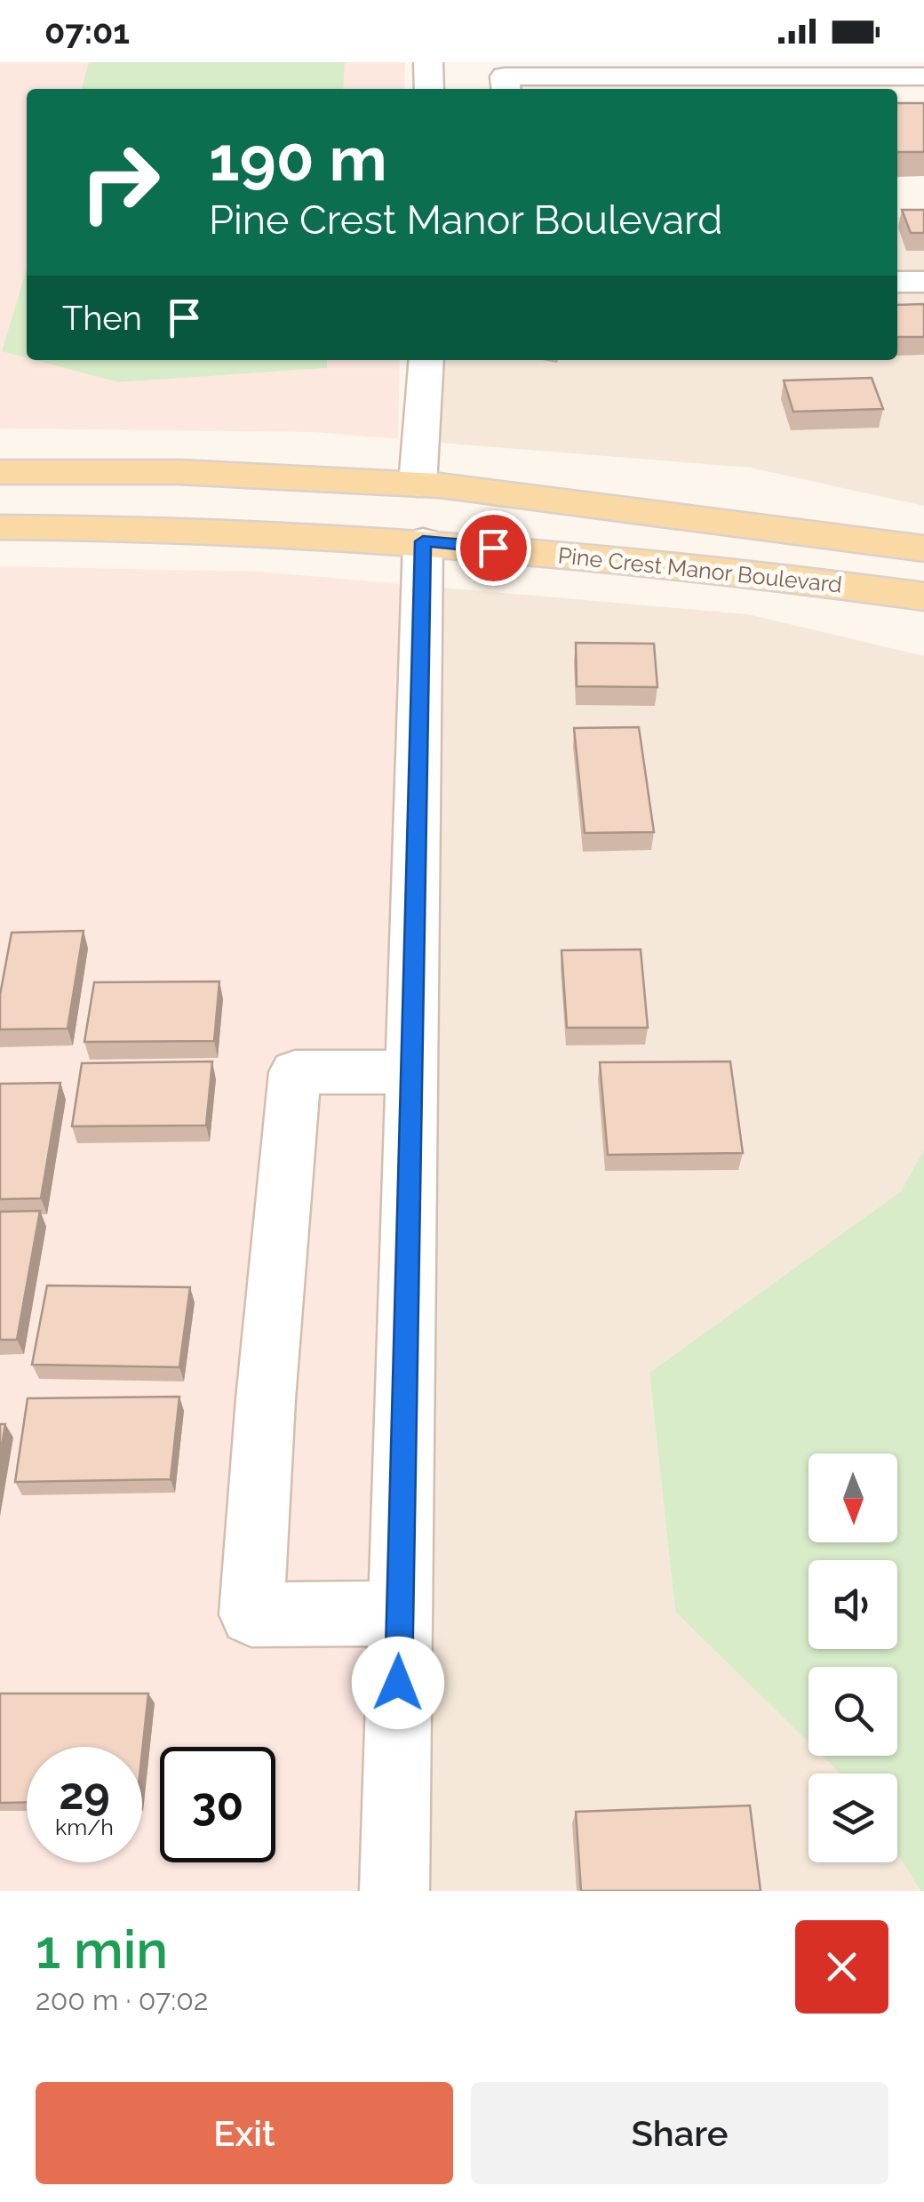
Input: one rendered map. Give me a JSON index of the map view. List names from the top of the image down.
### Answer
{
  "streets": {
    "main road": ["Pine Crest Manor Boulevard"]
  },
  "north": "bottom",
  "page": {
    "status": "07:01",
    "turn": ["190 m", "Pine Crest Manor Boulevard"],
    "then": "Then",
    "speed": "29 km/h",
    "limit": "30",
    "heading": ["1 min", "200 m · 07:02"],
    "buttons": ["Exit", "Share"]
  }
}
